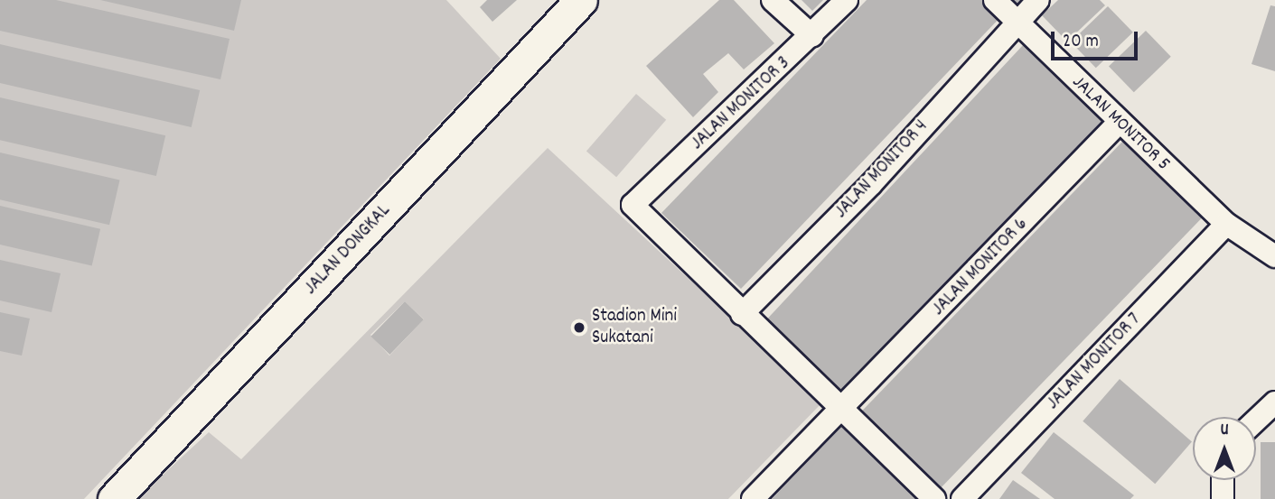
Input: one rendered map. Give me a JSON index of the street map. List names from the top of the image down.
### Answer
{
  "streets": {
    "street": [
      "JALAN MONITOR 3",
      "JALAN MONITOR 5",
      "JALAN MONITOR 4",
      "JALAN DONGKAL",
      "JALAN MONITOR 6",
      "JALAN MONITOR 7"
    ]
  },
  "crossings": [
    ["JALAN MONITOR 3", "JALAN MONITOR 4"],
    ["JALAN MONITOR 5", "JALAN MONITOR 4"],
    ["JALAN MONITOR 5", "JALAN MONITOR 6"],
    ["JALAN MONITOR 5", "JALAN MONITOR 7"]
  ],
  "places": ["Stadion Mini Sukatani"],
  "scale_bar": "20 m",
  "north": "top"
}
